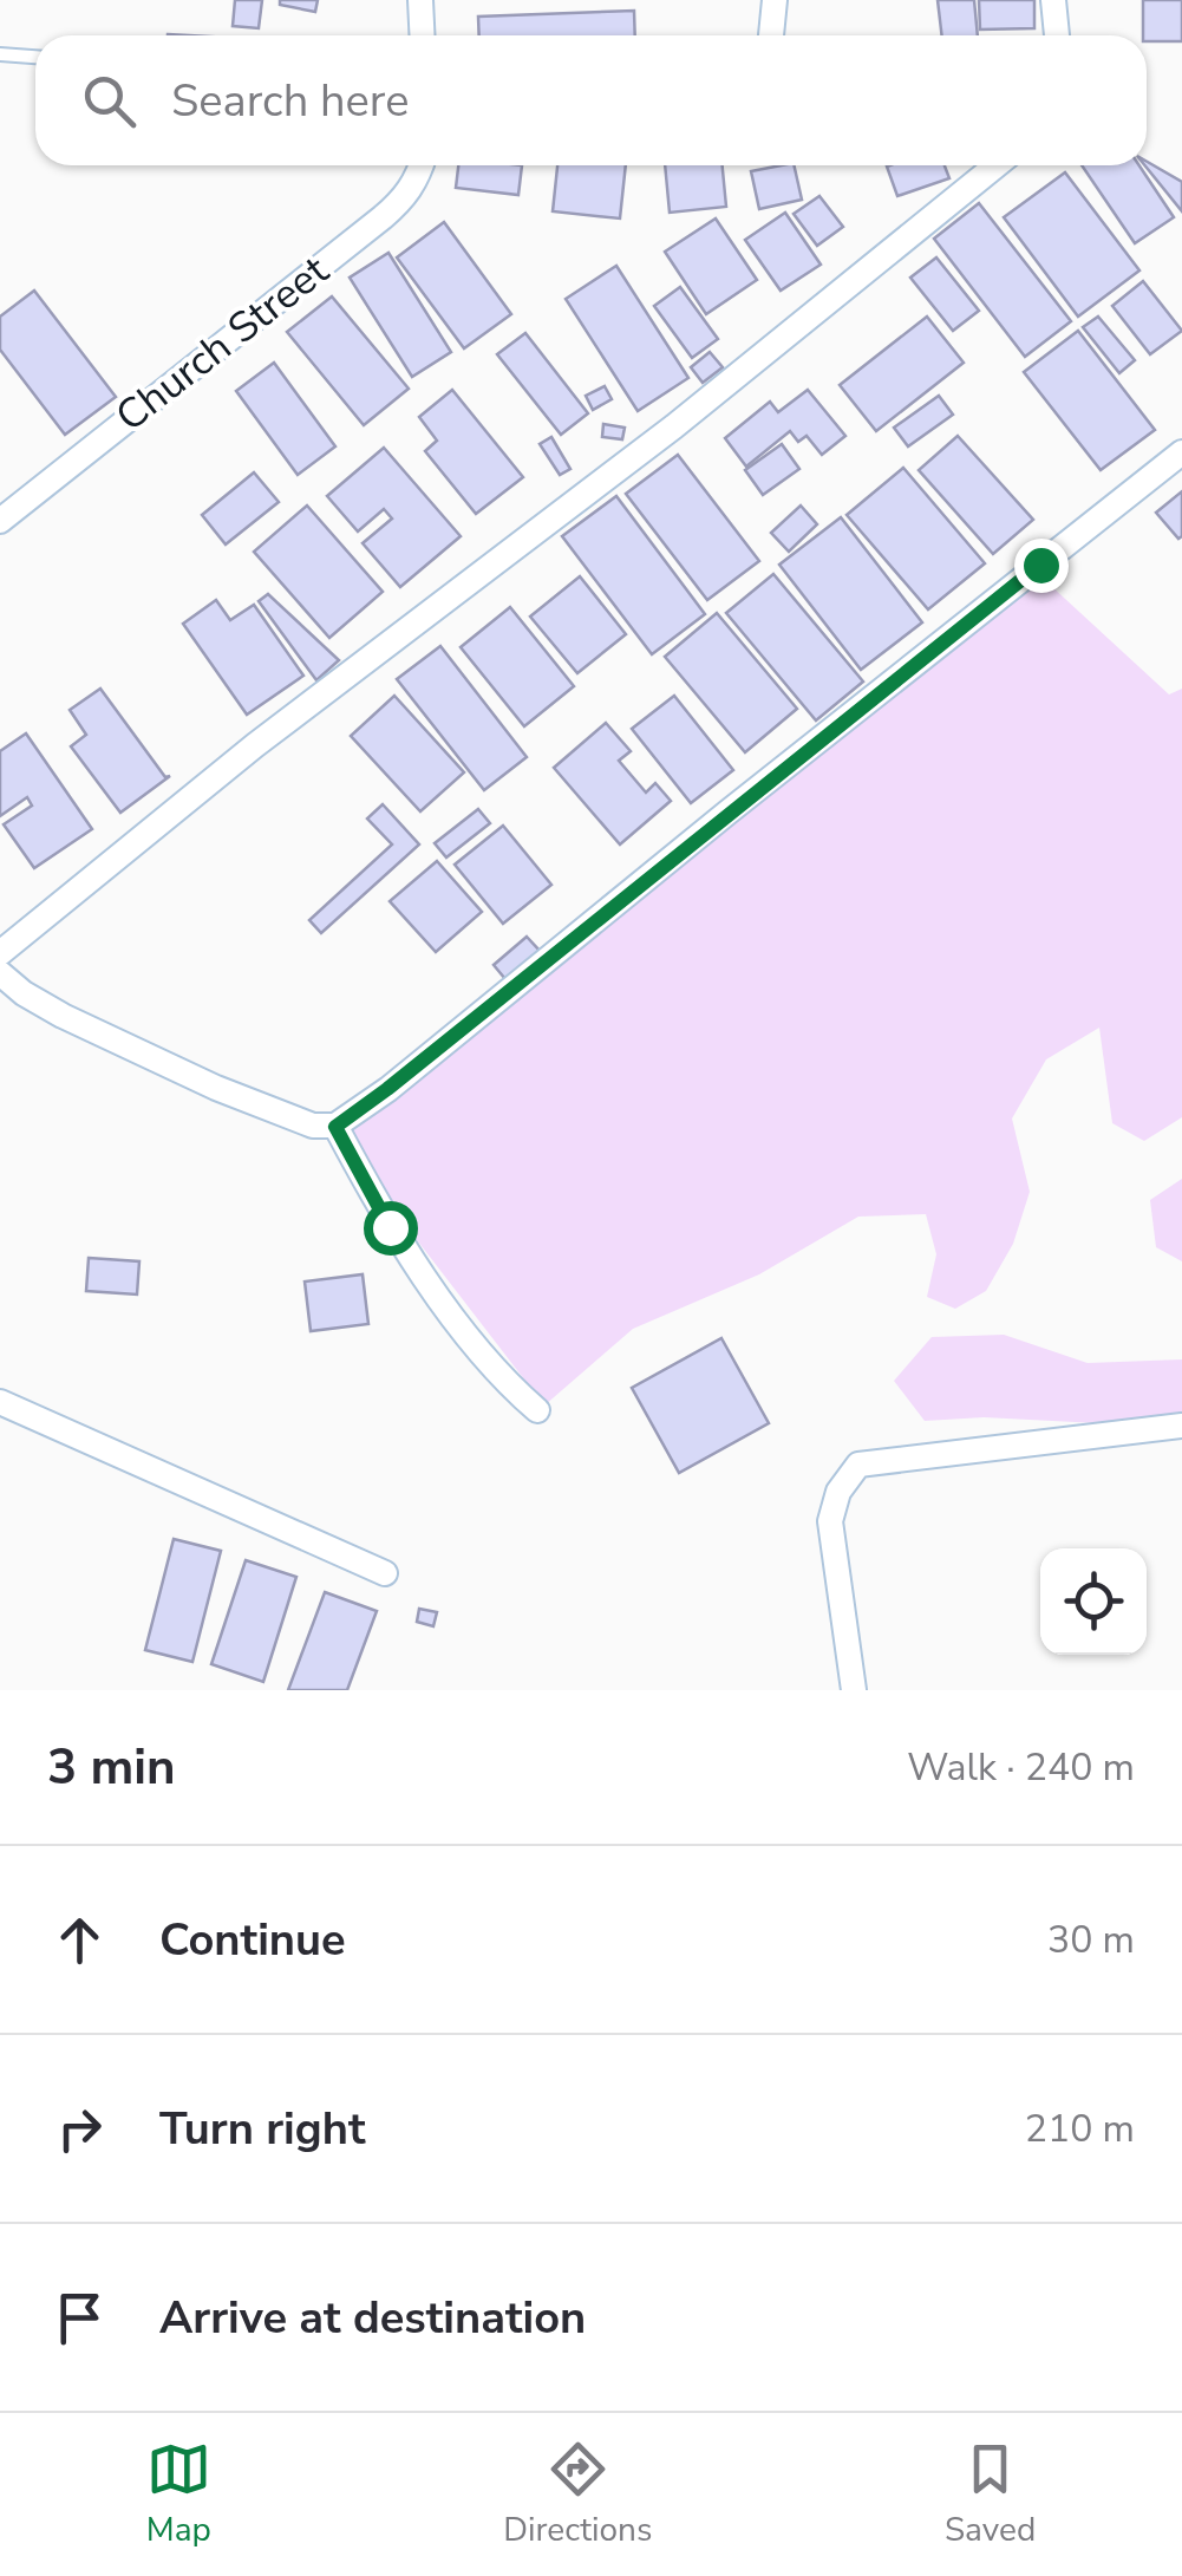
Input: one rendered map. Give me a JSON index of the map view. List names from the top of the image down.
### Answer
{
  "streets": {
    "street": ["Church Street"]
  },
  "page": {
    "search": "Search here",
    "heading": ["3 min", "Walk · 240 m"],
    "list": [
      ["Continue", "30 m"],
      ["Turn right", "210 m"],
      "Arrive at destination"
    ],
    "nav": ["Map", "Directions", "Saved"]
  }
}
